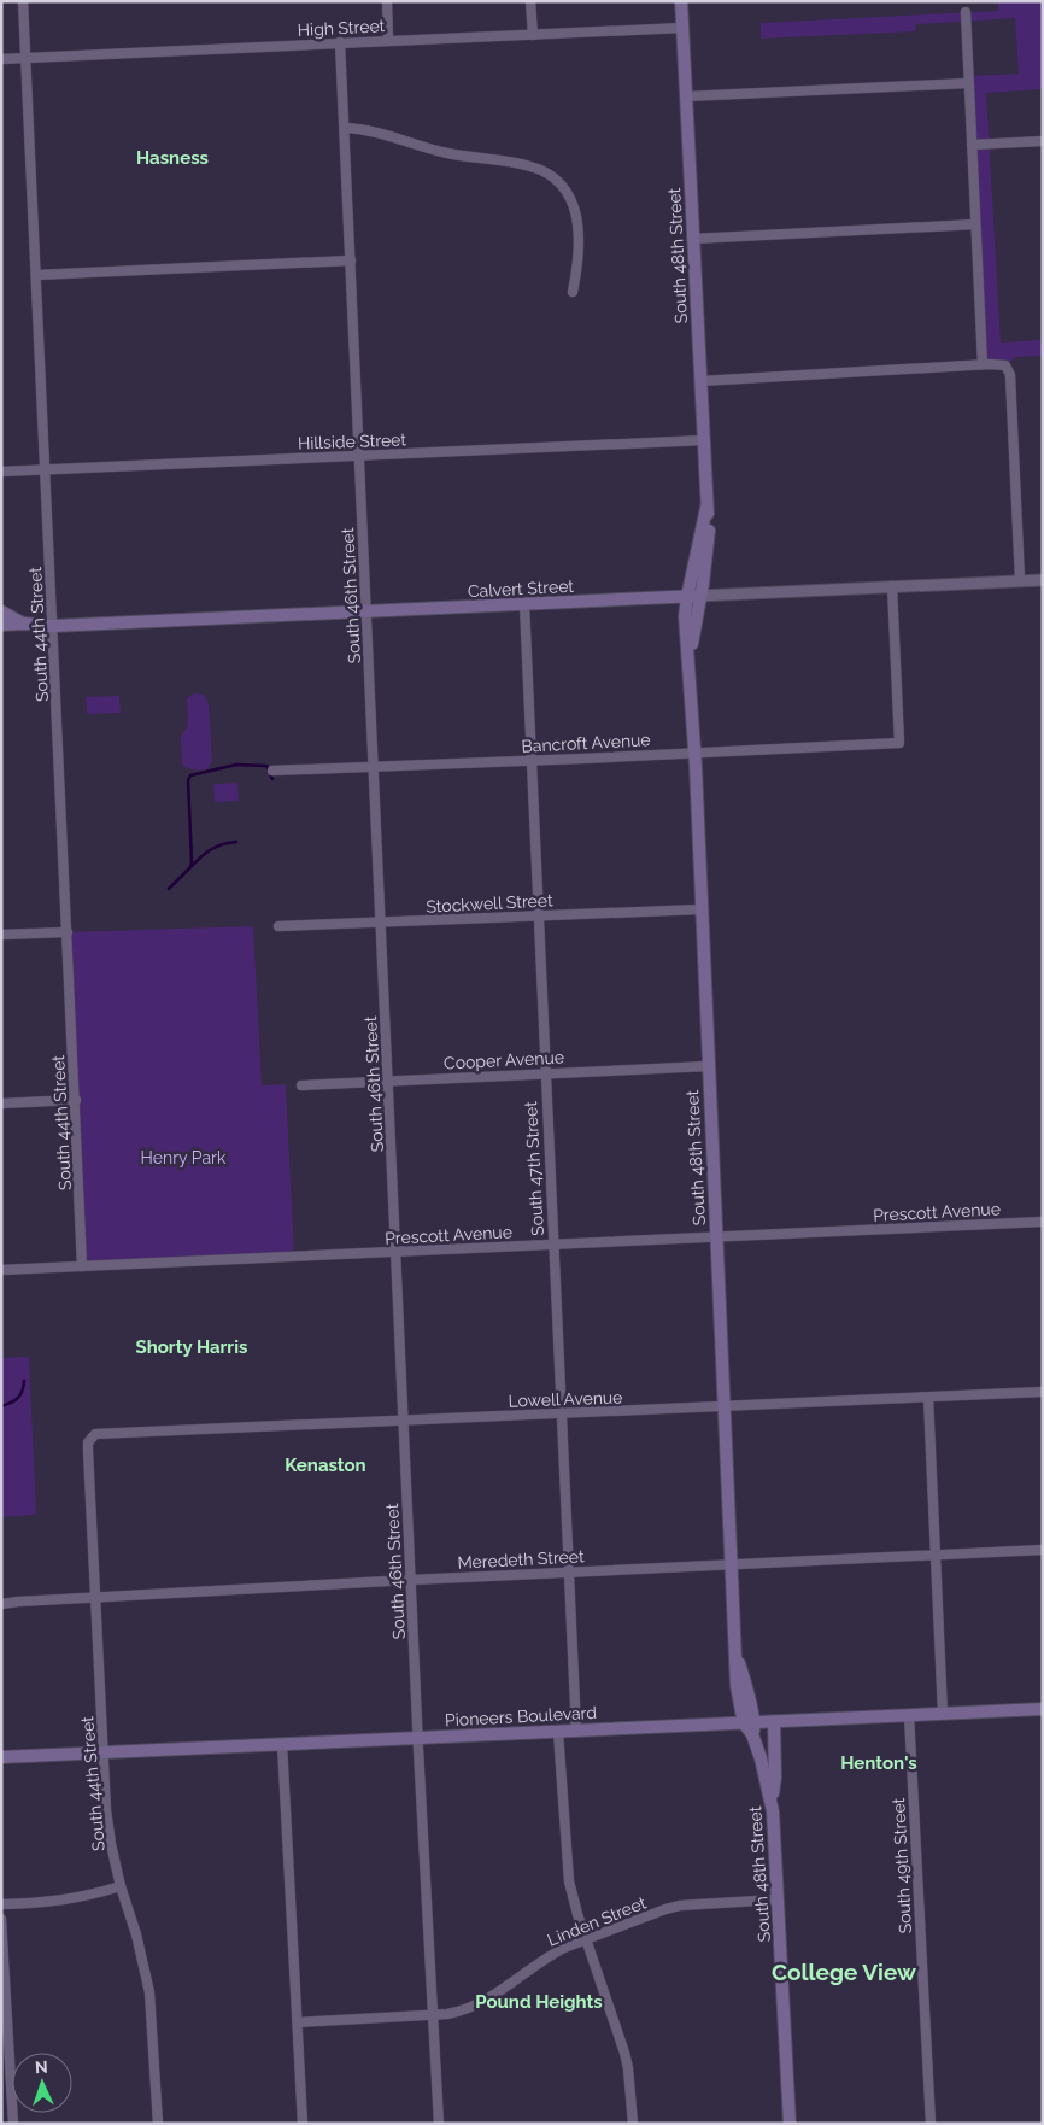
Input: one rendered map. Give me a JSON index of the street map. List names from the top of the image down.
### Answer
{
  "streets": {
    "main road": ["South 48th Street", "Calvert Street", "Pioneers Boulevard"],
    "street": [
      "High Street",
      "Hillside Street",
      "South 46th Street",
      "South 44th Street",
      "Bancroft Avenue",
      "Stockwell Street",
      "Cooper Avenue",
      "South 47th Street",
      "Prescott Avenue",
      "Lowell Avenue",
      "Meredeth Street",
      "South 49th Street",
      "Linden Street"
    ]
  },
  "crossings": [
    ["High Street", "South 48th Street"],
    ["High Street", "South 46th Street"],
    ["High Street", "South 44th Street"],
    ["South 48th Street", "Hillside Street"],
    ["South 48th Street", "Calvert Street"],
    ["South 48th Street", "Bancroft Avenue"],
    ["South 48th Street", "Stockwell Street"],
    ["South 48th Street", "Cooper Avenue"],
    ["South 48th Street", "Prescott Avenue"],
    ["South 48th Street", "Lowell Avenue"],
    ["South 48th Street", "Meredeth Street"],
    ["South 48th Street", "Pioneers Boulevard"],
    ["South 48th Street", "Linden Street"],
    ["Hillside Street", "South 46th Street"],
    ["Hillside Street", "South 44th Street"],
    ["Calvert Street", "South 46th Street"],
    ["Calvert Street", "South 44th Street"],
    ["Calvert Street", "Bancroft Avenue"],
    ["Calvert Street", "South 47th Street"],
    ["South 46th Street", "Bancroft Avenue"],
    ["South 46th Street", "Stockwell Street"],
    ["South 46th Street", "Cooper Avenue"],
    ["South 46th Street", "Prescott Avenue"],
    ["South 46th Street", "Lowell Avenue"],
    ["South 46th Street", "Meredeth Street"],
    ["South 46th Street", "Pioneers Boulevard"],
    ["South 46th Street", "Linden Street"],
    ["South 44th Street", "Prescott Avenue"],
    ["South 44th Street", "Lowell Avenue"],
    ["South 44th Street", "Meredeth Street"],
    ["South 44th Street", "Pioneers Boulevard"],
    ["Bancroft Avenue", "South 47th Street"],
    ["Stockwell Street", "South 47th Street"],
    ["Cooper Avenue", "South 47th Street"],
    ["South 47th Street", "Prescott Avenue"],
    ["South 47th Street", "Lowell Avenue"],
    ["South 47th Street", "Meredeth Street"],
    ["South 47th Street", "Pioneers Boulevard"],
    ["Pioneers Boulevard", "South 49th Street"]
  ],
  "districts": [
    "Hasness",
    "Shorty Harris",
    "Kenaston",
    "Henton's",
    "College View",
    "Pound Heights"
  ],
  "parks": ["Henry Park"],
  "north": "top"
}
